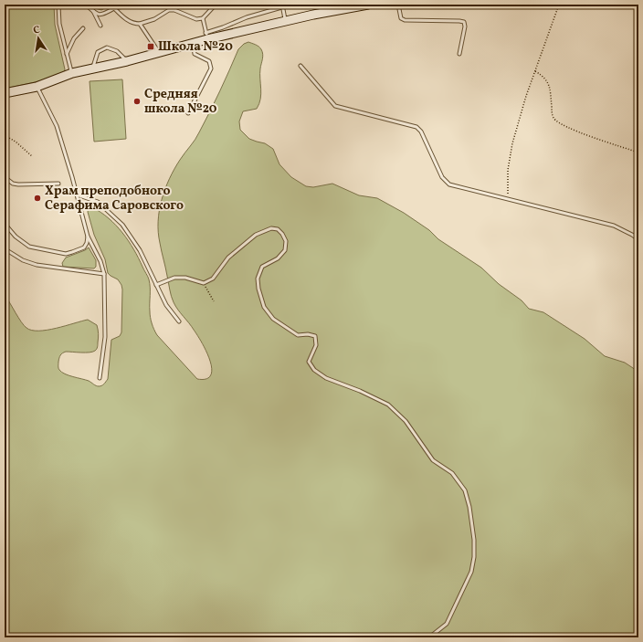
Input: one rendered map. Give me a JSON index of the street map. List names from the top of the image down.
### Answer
{
  "places": {
    "transit": ["Школа №20"],
    "other": ["Средняя школа №20", "Храм преподобного Серафима Саровского"]
  },
  "north": "top"
}
